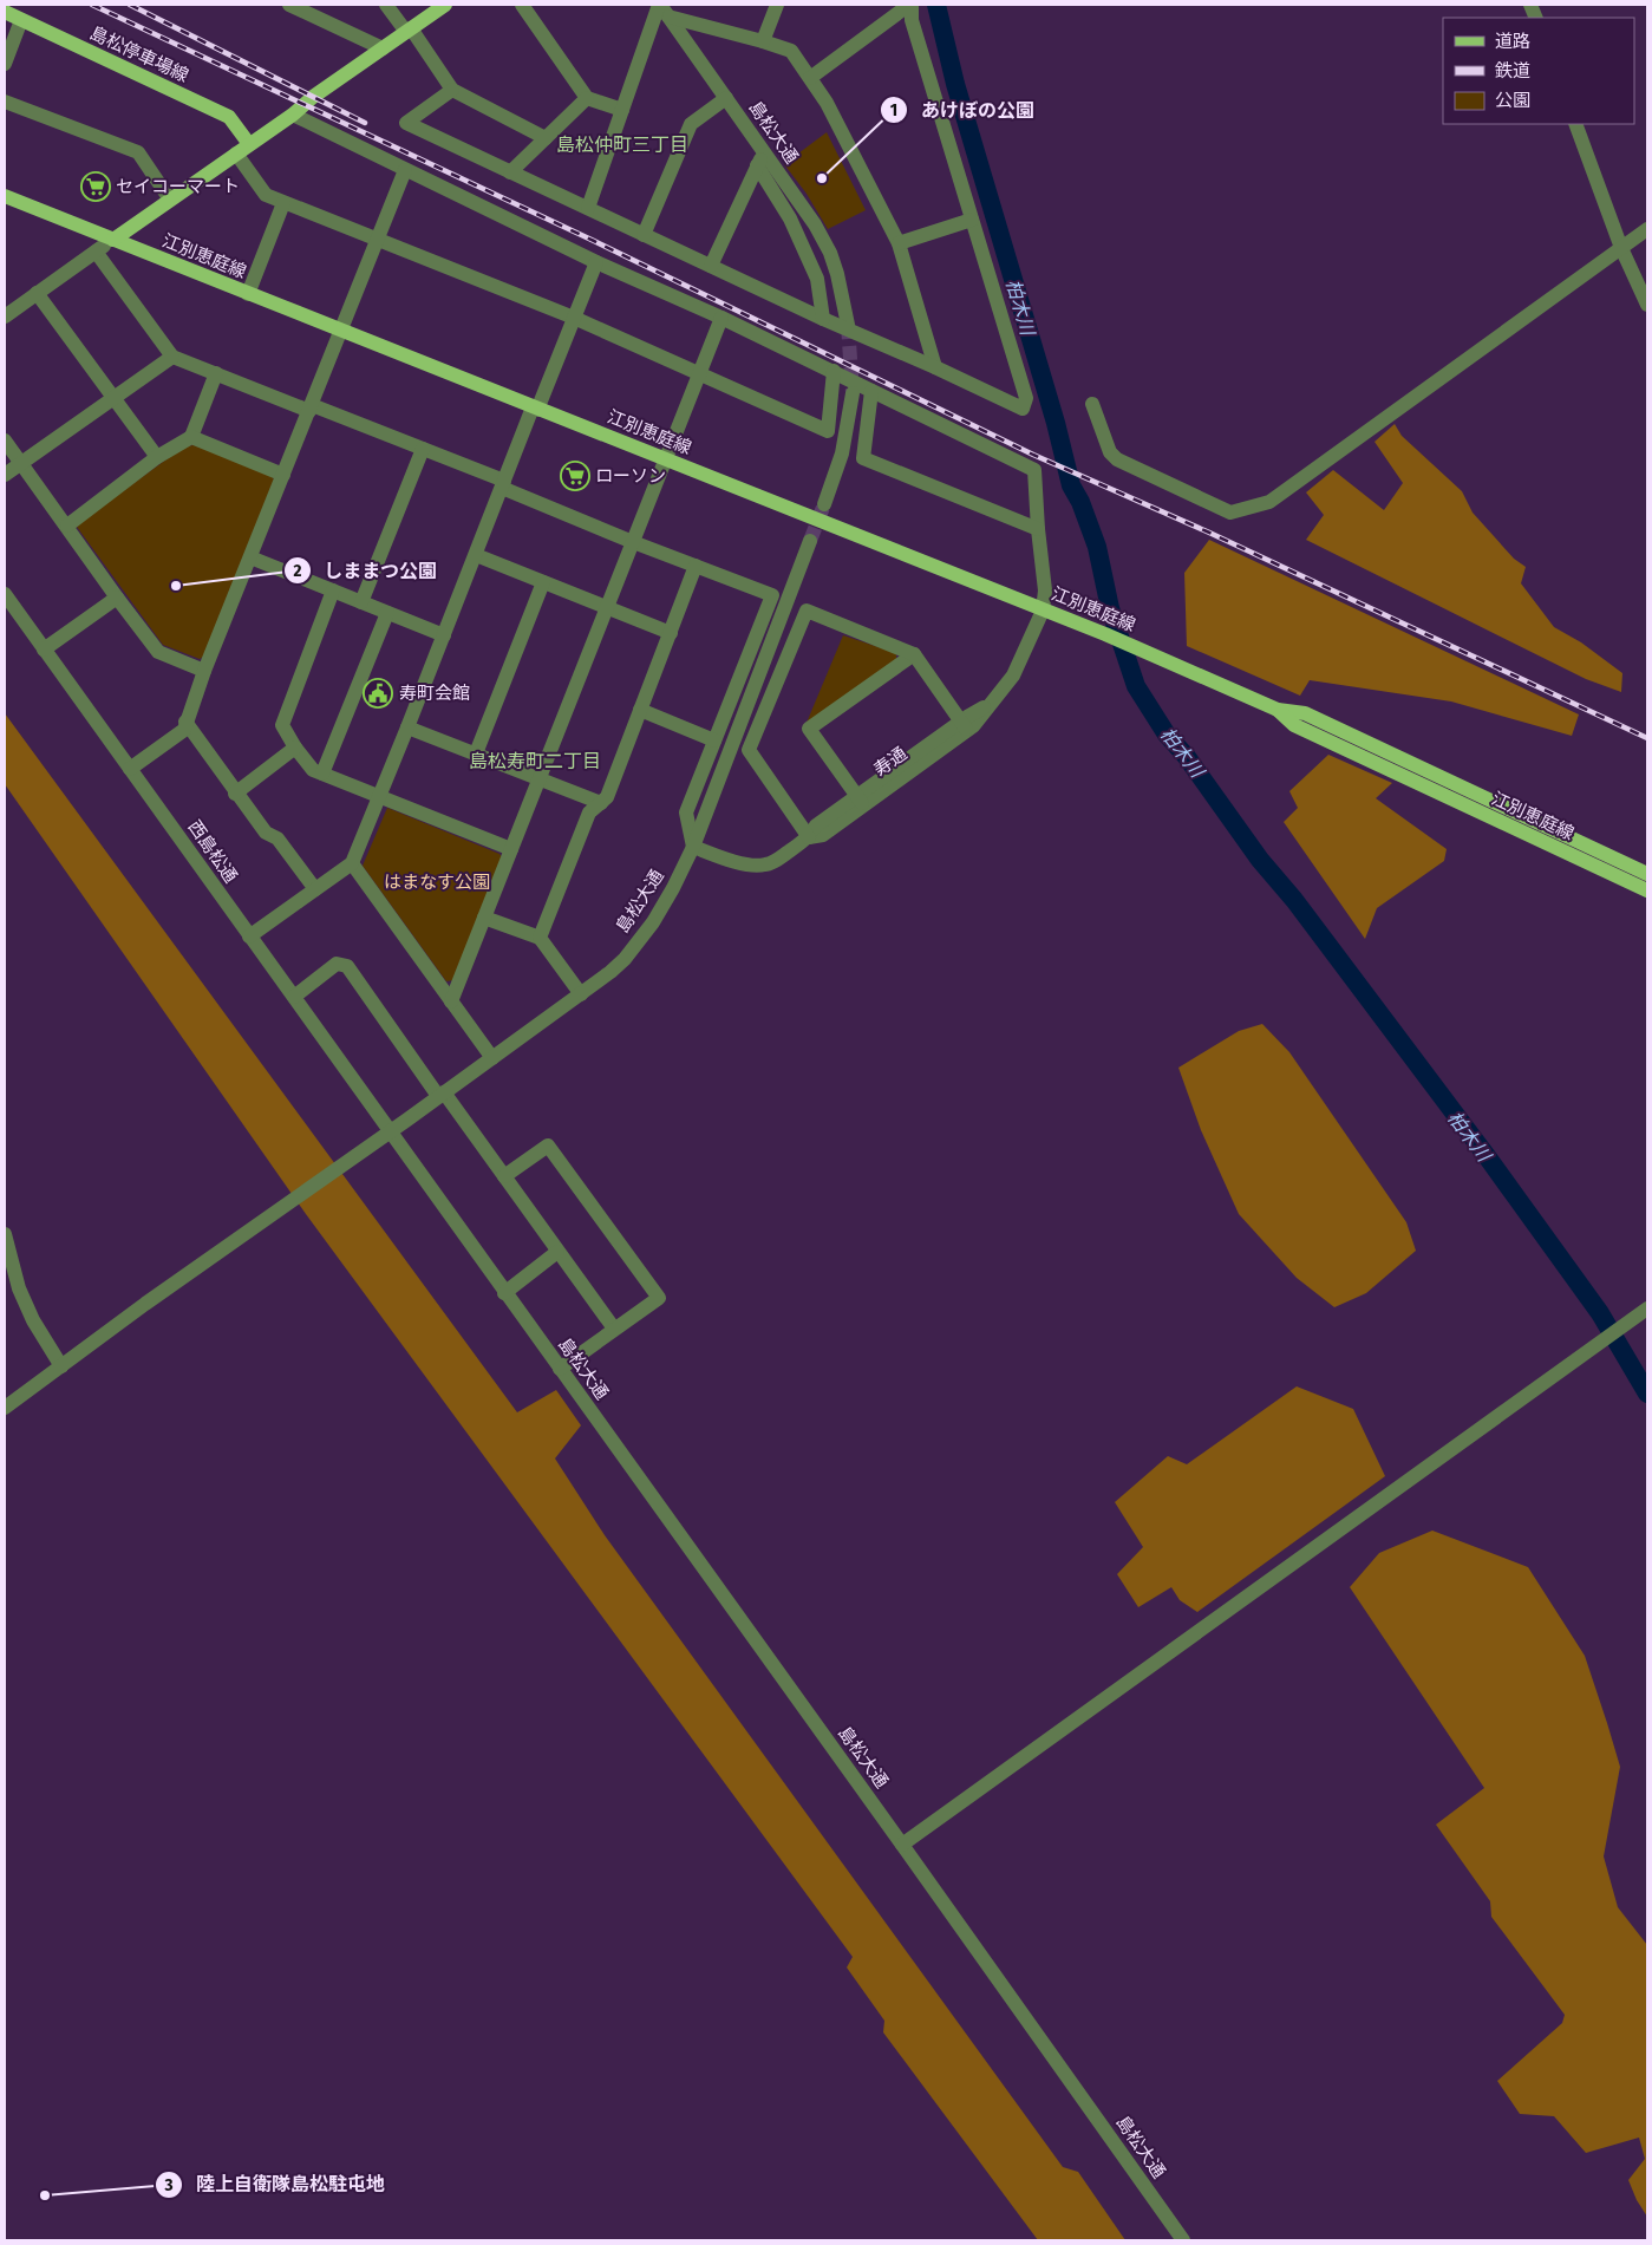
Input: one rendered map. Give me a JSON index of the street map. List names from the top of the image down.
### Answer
{
  "streets": {
    "main road": ["島松停車場線", "江別恵庭線"],
    "street": ["島松大通", "寿通", "西島松通"]
  },
  "crossings": [
    ["島松大通", "寿通"],
    ["島松大通", "西島松通"],
    ["江別恵庭線", "寿通"]
  ],
  "districts": ["島松仲町三丁目", "島松寿町二丁目"],
  "water": ["柏木川"],
  "parks": ["はまなす公園"],
  "places": {
    "other": ["あけぼの公園", "しままつ公園", "陸上自衛隊島松駐屯地"],
    "supermarket": ["セイコーマート", "ローソン"],
    "public building": ["寿町会館"]
  },
  "legend": ["道路", "鉄道", "公園"]
}
